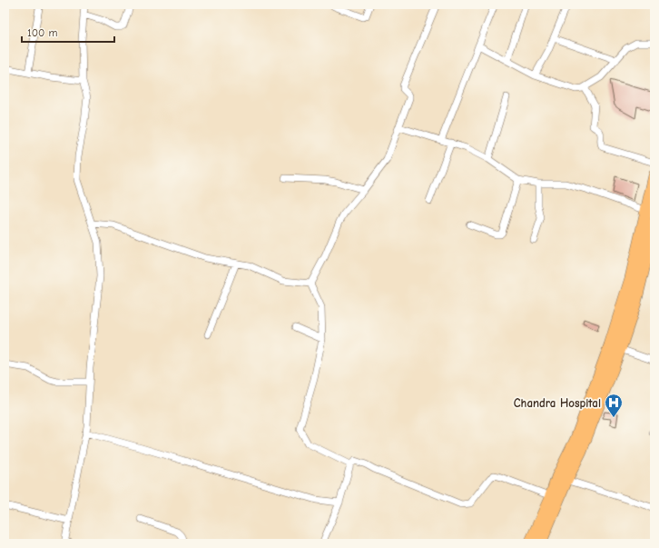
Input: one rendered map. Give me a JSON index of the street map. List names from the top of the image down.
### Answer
{
  "places": {
    "hospital": ["Chandra Hospital"]
  },
  "scale_bar": "100 m"
}
